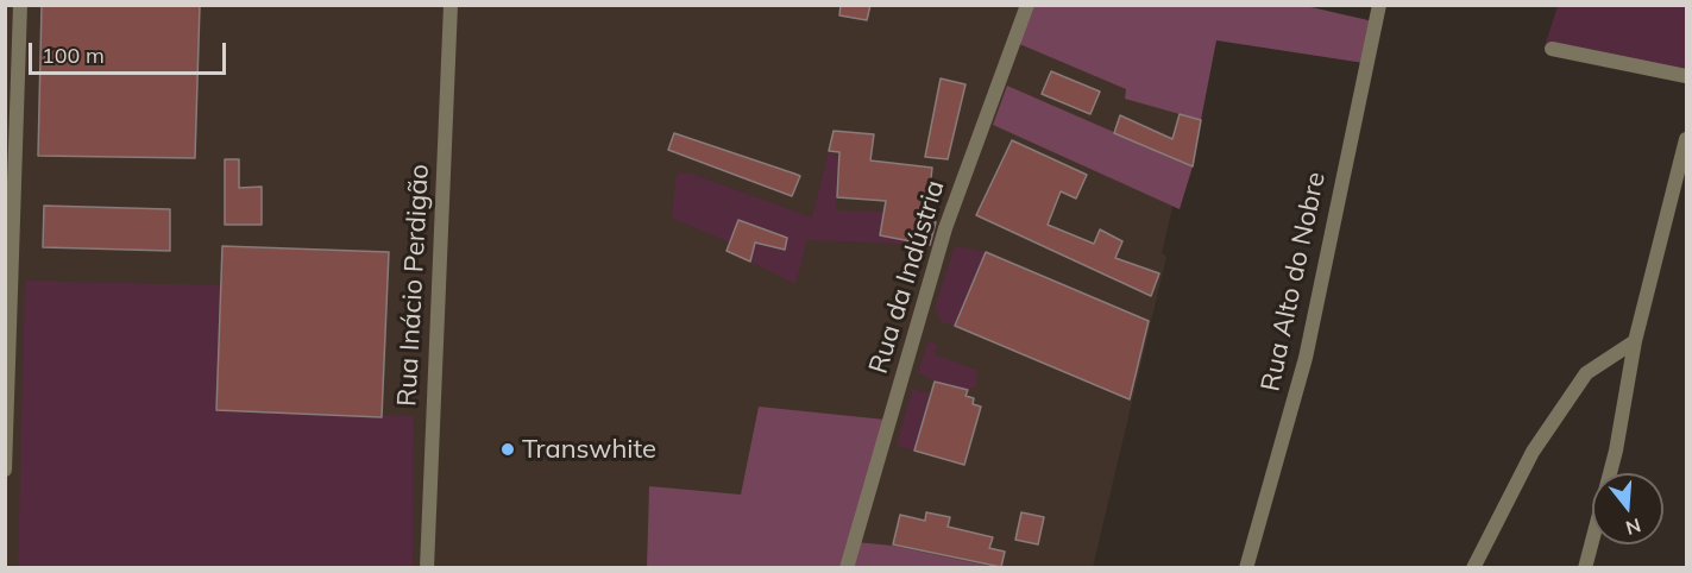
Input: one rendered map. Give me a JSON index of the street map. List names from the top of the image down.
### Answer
{
  "streets": {
    "street": ["Rua da Indústria", "Rua Alto do Nobre", "Rua Inácio Perdigão"]
  },
  "places": ["Transwhite"],
  "scale_bar": "100 m",
  "north": "bottom"
}
